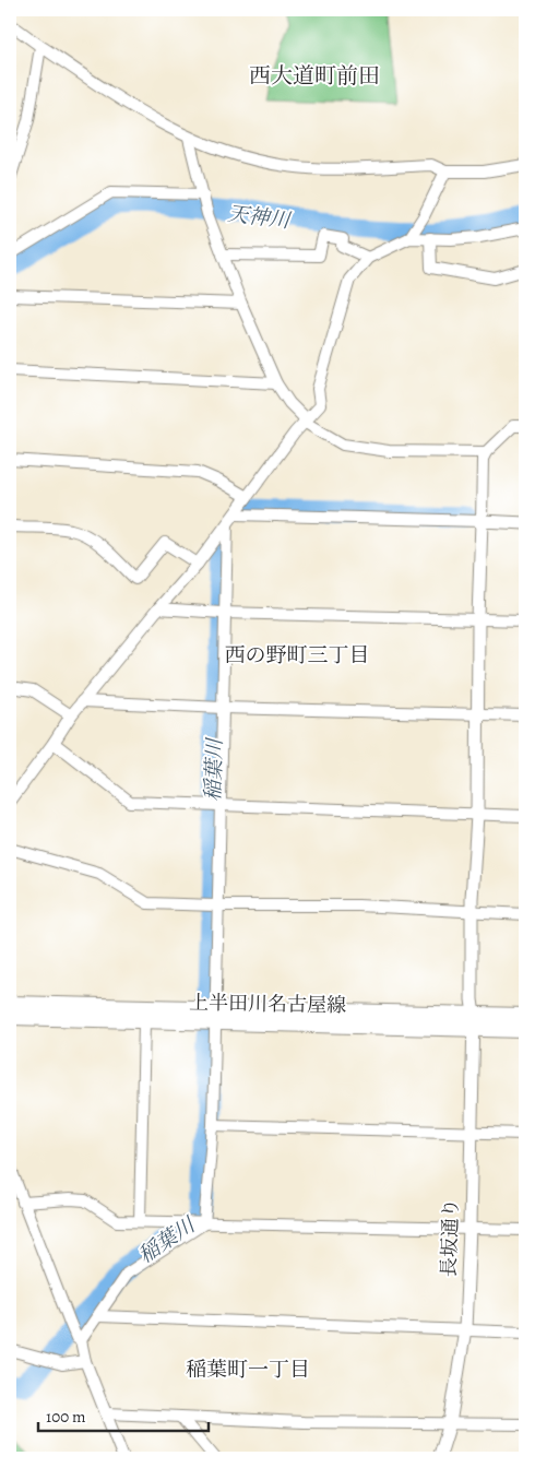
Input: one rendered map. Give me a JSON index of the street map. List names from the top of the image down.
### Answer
{
  "streets": {
    "main road": ["上半田川名古屋線"],
    "street": ["長坂通り"]
  },
  "crossings": [
    ["上半田川名古屋線", "長坂通り"]
  ],
  "districts": ["西大道町前田", "西の野町三丁目", "稲葉町一丁目"],
  "water": ["天神川", "稲葉川"],
  "scale_bar": "100 m"
}
